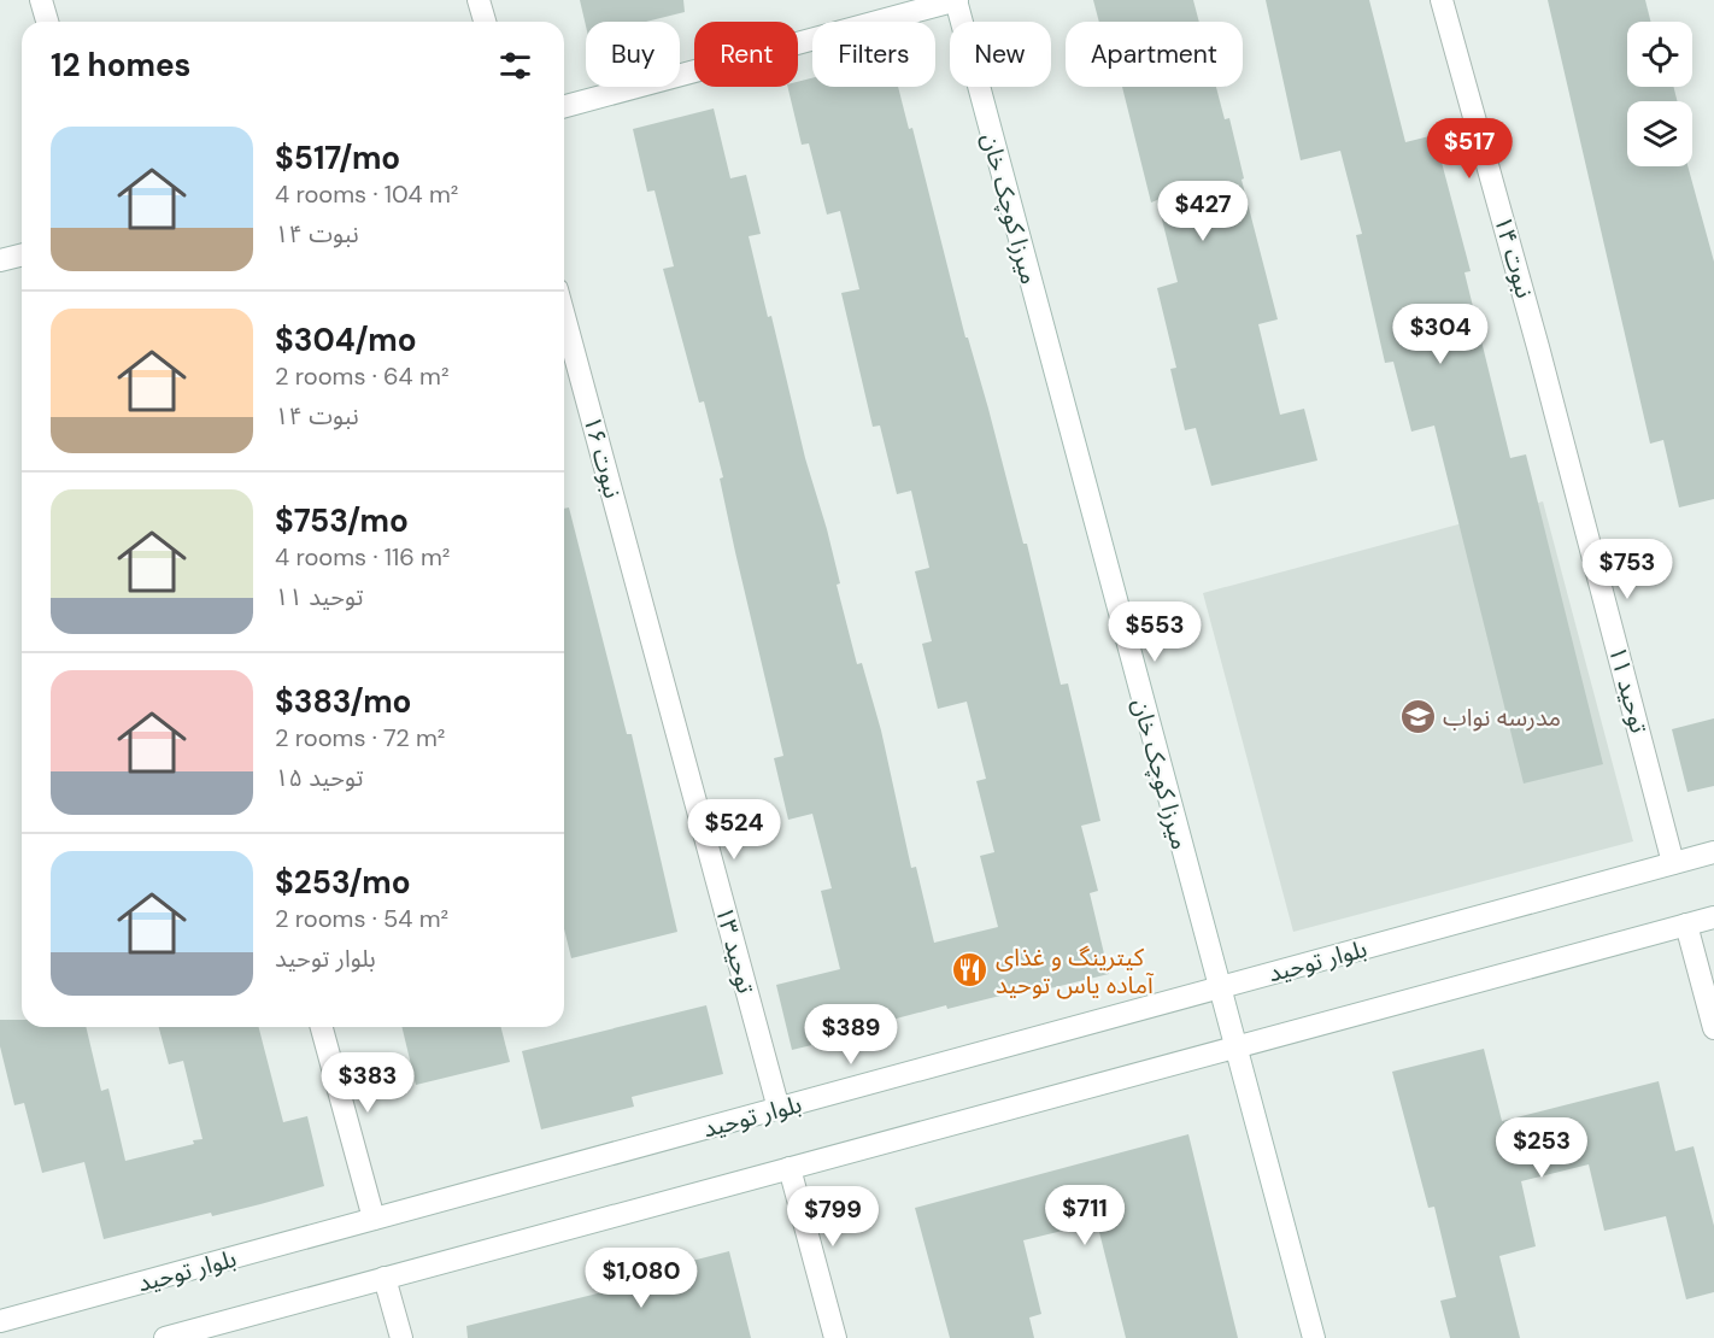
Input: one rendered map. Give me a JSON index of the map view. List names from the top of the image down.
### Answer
{
  "streets": {
    "street": [
      "میرزا کوچک خان",
      "نبوت ۱۴",
      "نبوت ۱۶",
      "توحید ۱۱",
      "توحید ۱۳",
      "بلوار توحید"
    ]
  },
  "crossings": [
    ["میرزا کوچک خان", "بلوار توحید"],
    ["نبوت ۱۴", "توحید ۱۱"],
    ["نبوت ۱۶", "توحید ۱۳"],
    ["توحید ۱۱", "بلوار توحید"],
    ["توحید ۱۳", "بلوار توحید"]
  ],
  "places": {
    "school or university": ["مدرسه نواب"],
    "restaurant": ["کیترینگ و غذای آماده یاس توحید"]
  },
  "page": {
    "chip": [
      "Buy",
      "Rent",
      "Filters",
      "New",
      "Apartment"
    ],
    "heading": "12 homes",
    "list": [
      {
        "name": "$517/mo",
        "note": "4 rooms · 104 m² · نبوت ۱۴"
      },
      {
        "name": "$304/mo",
        "note": "2 rooms · 64 m² · نبوت ۱۴"
      },
      {
        "name": "$753/mo",
        "note": "4 rooms · 116 m² · توحید ۱۱"
      },
      {
        "name": "$383/mo",
        "note": "2 rooms · 72 m² · توحید ۱۵"
      },
      {
        "name": "$253/mo",
        "note": "2 rooms · 54 m² · بلوار توحید"
      }
    ],
    "price": [
      "$517",
      "$427",
      "$304",
      "$753",
      "$553",
      "$524",
      "$389",
      "$383",
      "$253",
      "$711",
      "$799",
      "$1,080"
    ]
  }
}
